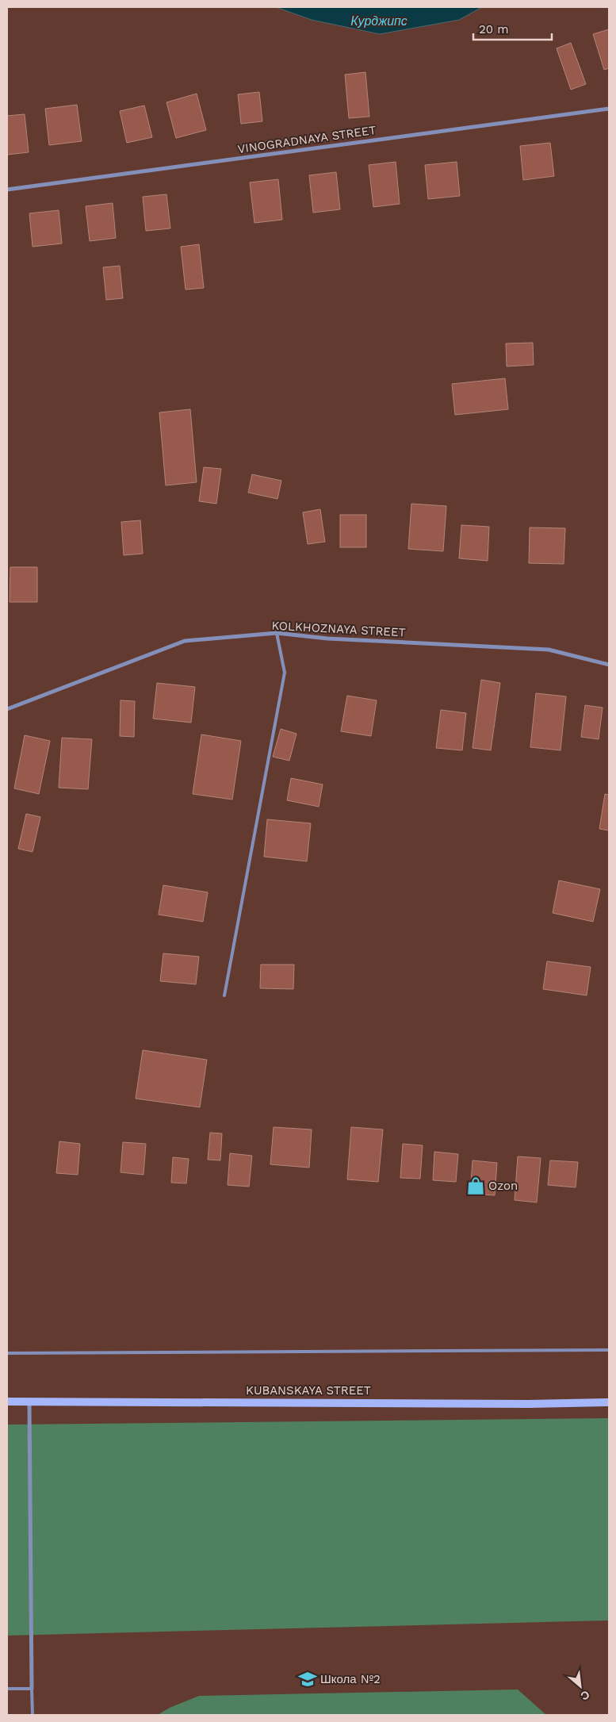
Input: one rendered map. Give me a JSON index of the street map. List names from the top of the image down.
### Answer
{
  "streets": {
    "main road": ["KUBANSKAYA STREET"],
    "street": ["VINOGRADNAYA STREET", "KOLKHOZNAYA STREET"]
  },
  "water": ["Курджипс"],
  "places": {
    "shop": ["Ozon"],
    "school or university": ["Школа №2"]
  },
  "scale_bar": "20 m",
  "north": "bottom right"
}
